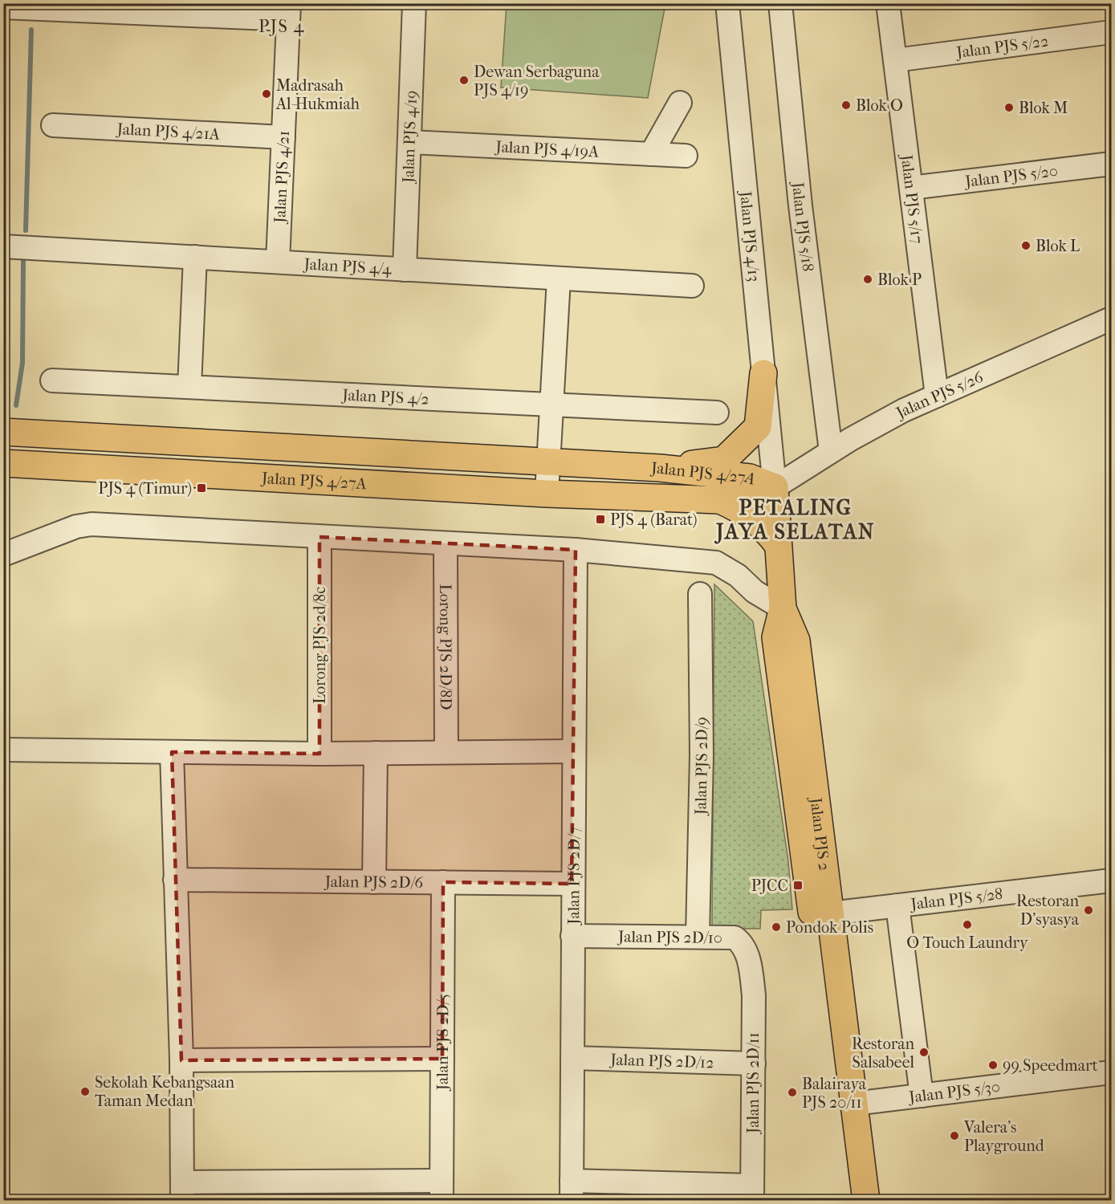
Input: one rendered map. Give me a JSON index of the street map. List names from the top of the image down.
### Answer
{
  "streets": {
    "main road": ["Jalan PJS 4/27A", "Jalan PJS 2"],
    "street": [
      "Jalan PJS 5/22",
      "Jalan PJS 4/21A",
      "Jalan PJS 4/19",
      "Jalan PJS 4/19A",
      "Jalan PJS 4/21",
      "Jalan PJS 5/20",
      "Jalan PJS 5/17",
      "Jalan PJS 5/18",
      "Jalan PJS 4/13",
      "Jalan PJS 4/4",
      "Jalan PJS 5/26",
      "Jalan PJS 4/2",
      "Lorong PJS 2d/8c",
      "Lorong PJS 2D/8D",
      "Jalan PJS 2D/9",
      "Jalan PJS 2D/7",
      "Jalan PJS 2D/6",
      "Jalan PJS 5/28",
      "Jalan PJS 2D/10",
      "Jalan PJS 2D/5",
      "Jalan PJS 2D/12",
      "Jalan PJS 2D/11",
      "Jalan PJS 5/30"
    ]
  },
  "crossings": [
    ["Jalan PJS 5/22", "Jalan PJS 5/17"],
    ["Jalan PJS 4/21A", "Jalan PJS 4/21"],
    ["Jalan PJS 4/19", "Jalan PJS 4/19A"],
    ["Jalan PJS 4/19", "Jalan PJS 4/4"],
    ["Jalan PJS 4/21", "Jalan PJS 4/4"],
    ["Jalan PJS 5/20", "Jalan PJS 5/17"],
    ["Jalan PJS 5/17", "Jalan PJS 5/26"],
    ["Jalan PJS 5/18", "Jalan PJS 5/26"],
    ["Jalan PJS 4/13", "Jalan PJS 5/26"],
    ["Jalan PJS 4/13", "Jalan PJS 4/27A"],
    ["Jalan PJS 4/13", "Jalan PJS 2"],
    ["Jalan PJS 5/26", "Jalan PJS 4/27A"],
    ["Jalan PJS 5/26", "Jalan PJS 2"],
    ["Jalan PJS 4/27A", "Jalan PJS 2"],
    ["Jalan PJS 2D/9", "Jalan PJS 2D/10"],
    ["Jalan PJS 2", "Jalan PJS 5/28"],
    ["Jalan PJS 2", "Jalan PJS 5/30"],
    ["Jalan PJS 2D/7", "Jalan PJS 2D/6"],
    ["Jalan PJS 2D/7", "Jalan PJS 2D/10"],
    ["Jalan PJS 2D/7", "Jalan PJS 2D/12"],
    ["Jalan PJS 2D/6", "Jalan PJS 2D/5"],
    ["Jalan PJS 2D/10", "Jalan PJS 2D/11"],
    ["Jalan PJS 2D/12", "Jalan PJS 2D/11"]
  ],
  "districts": ["PJS 4", "PETALING JAYA SELATAN"],
  "places": {
    "other": [
      "Dewan Serbaguna PJS 4/19",
      "Madrasah Al-Hukmiah",
      "Blok O",
      "Blok M",
      "Blok L",
      "Blok P",
      "Restoran D'syasya",
      "O Touch Laundry",
      "Pondok Polis",
      "Restoran Salsabeel",
      "99 Speedmart",
      "Sekolah Kebangsaan Taman Medan",
      "Balairaya PJS 20/11",
      "Valera's Playground"
    ],
    "transit": ["PJS 4 (Timur)", "PJS 4 (Barat)", "PJCC"]
  }
}
